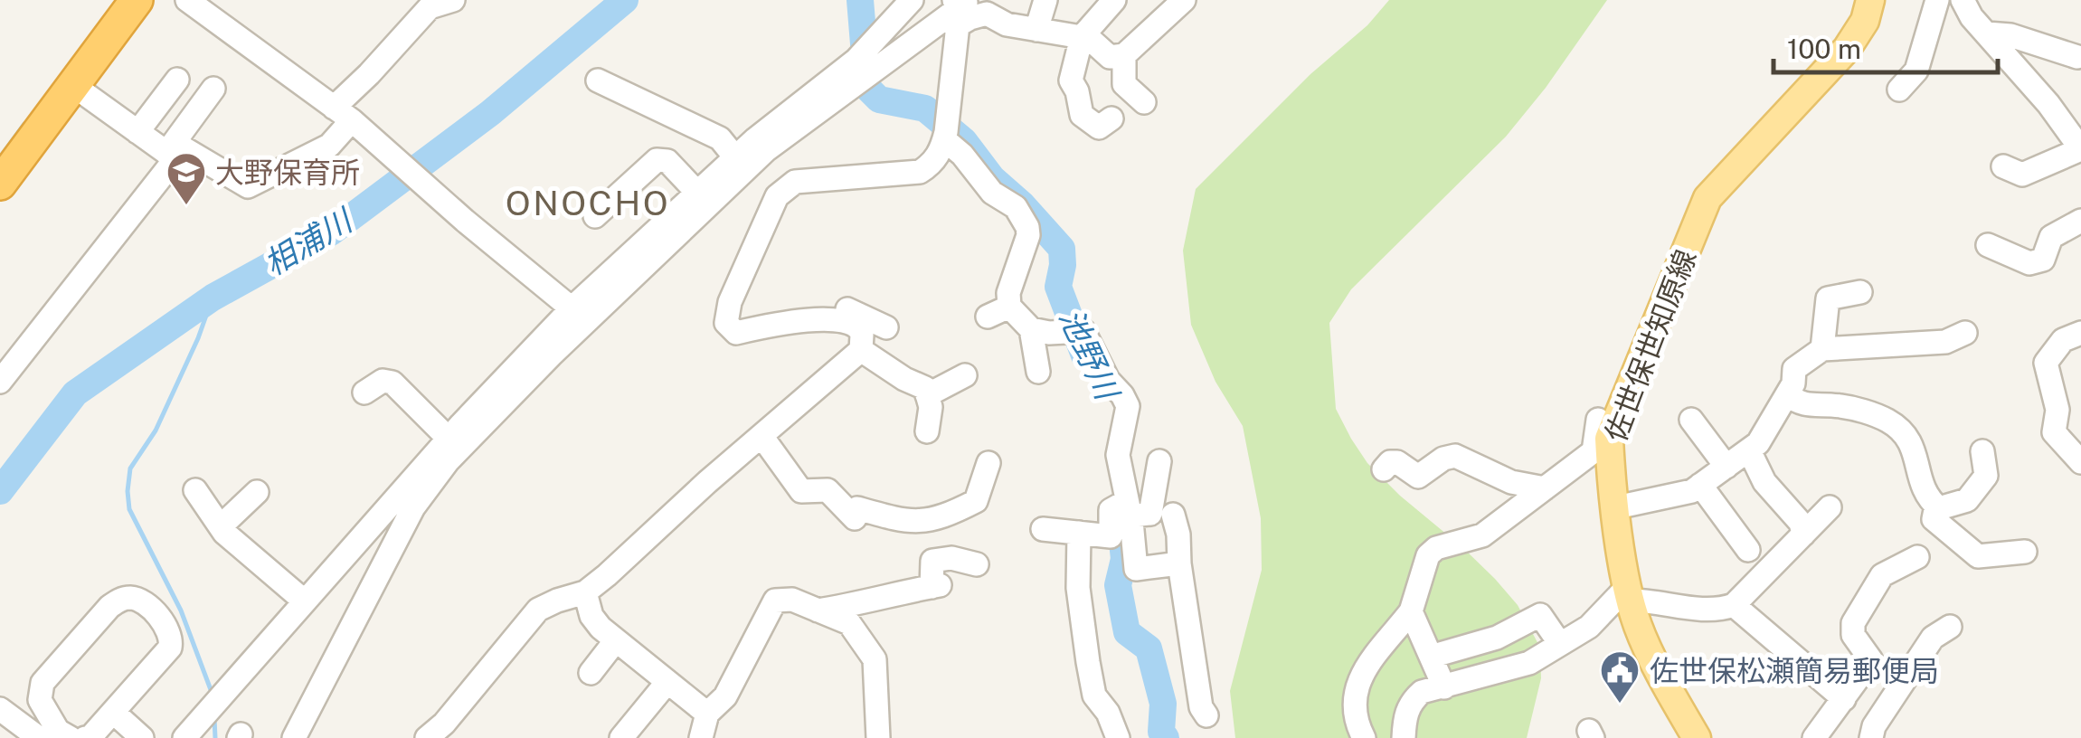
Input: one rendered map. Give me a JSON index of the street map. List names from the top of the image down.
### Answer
{
  "streets": {
    "main road": ["佐世保世知原線"]
  },
  "districts": ["ONOCHO"],
  "water": ["相浦川", "池野川"],
  "places": {
    "school or university": ["大野保育所"],
    "public building": ["佐世保松瀬簡易郵便局"]
  },
  "scale_bar": "100 m"
}
